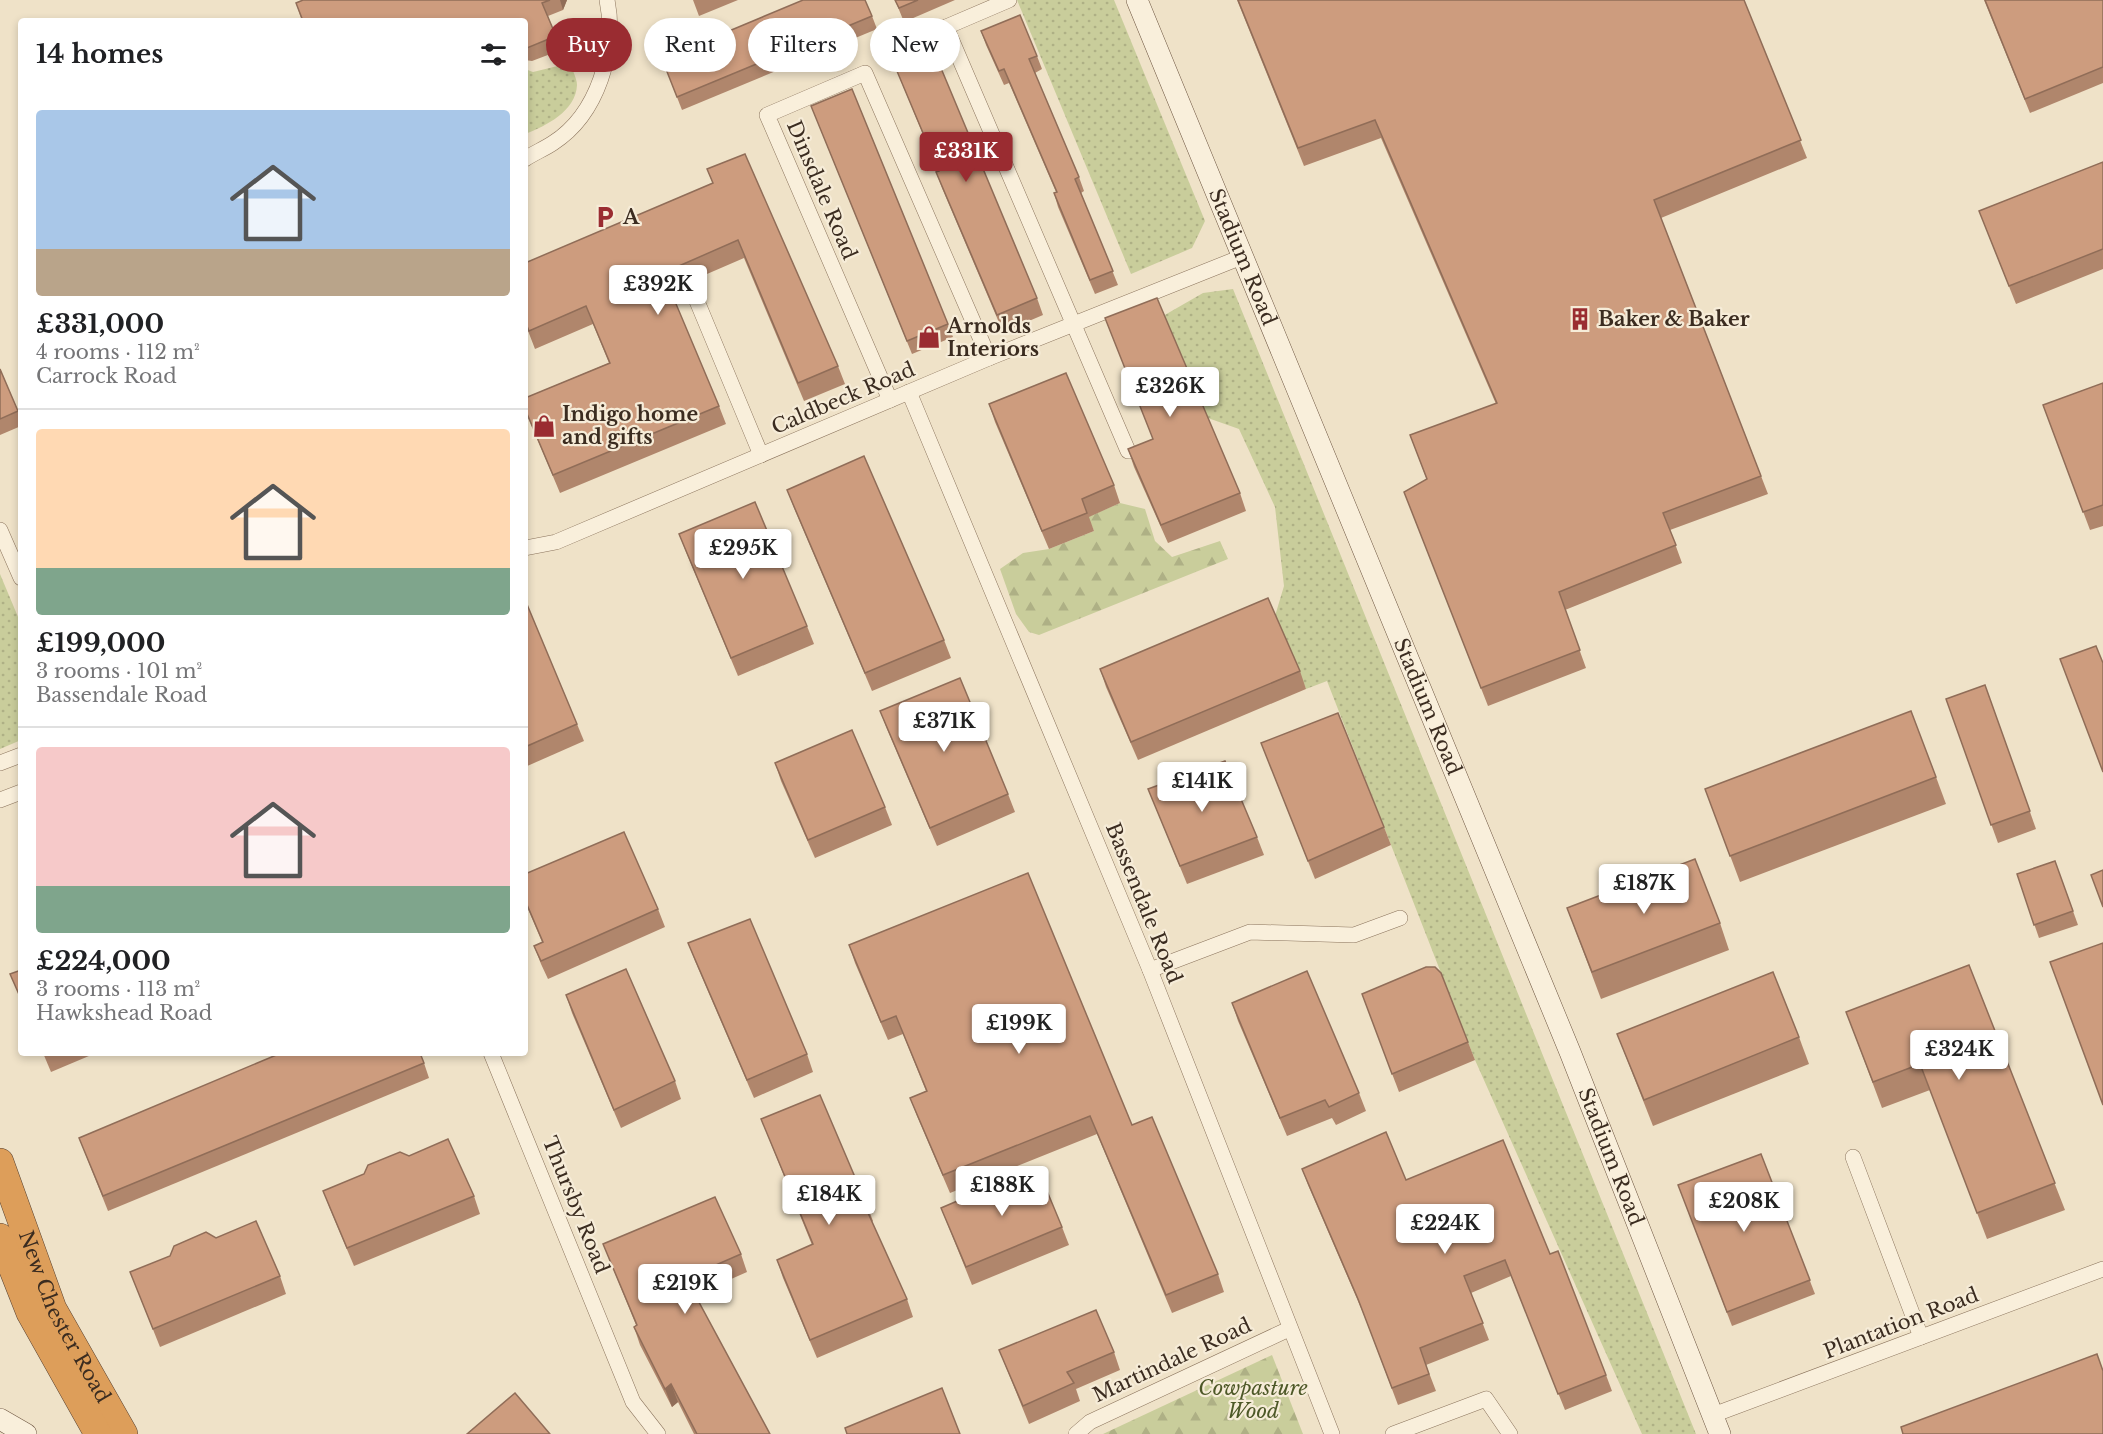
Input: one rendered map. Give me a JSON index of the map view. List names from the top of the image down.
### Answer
{
  "streets": {
    "highway": ["New Chester Road"],
    "street": [
      "Dinsdale Road",
      "Stadium Road",
      "Caldbeck Road",
      "Bassendale Road",
      "Thursby Road",
      "Plantation Road",
      "Martindale Road"
    ]
  },
  "crossings": [
    ["Dinsdale Road", "Caldbeck Road"],
    ["Stadium Road", "Caldbeck Road"],
    ["Stadium Road", "Plantation Road"],
    ["Caldbeck Road", "Bassendale Road"],
    ["Bassendale Road", "Martindale Road"]
  ],
  "parks": ["Cowpasture Wood"],
  "places": {
    "parking": ["A"],
    "building": ["Baker & Baker"],
    "shop": ["Arnolds Interiors", "Indigo home and gifts"]
  },
  "page": {
    "chip": [
      "Buy",
      "Rent",
      "Filters",
      "New"
    ],
    "heading": "14 homes",
    "list": [
      {
        "name": "£331,000",
        "note": "4 rooms · 112 m² · Carrock Road"
      },
      {
        "name": "£199,000",
        "note": "3 rooms · 101 m² · Bassendale Road"
      },
      {
        "name": "£224,000",
        "note": "3 rooms · 113 m² · Hawkshead Road"
      }
    ],
    "price": [
      "£331K",
      "£392K",
      "£326K",
      "£295K",
      "£371K",
      "£141K",
      "£187K",
      "£199K",
      "£324K",
      "£188K",
      "£184K",
      "£208K",
      "£224K",
      "£219K"
    ]
  }
}
